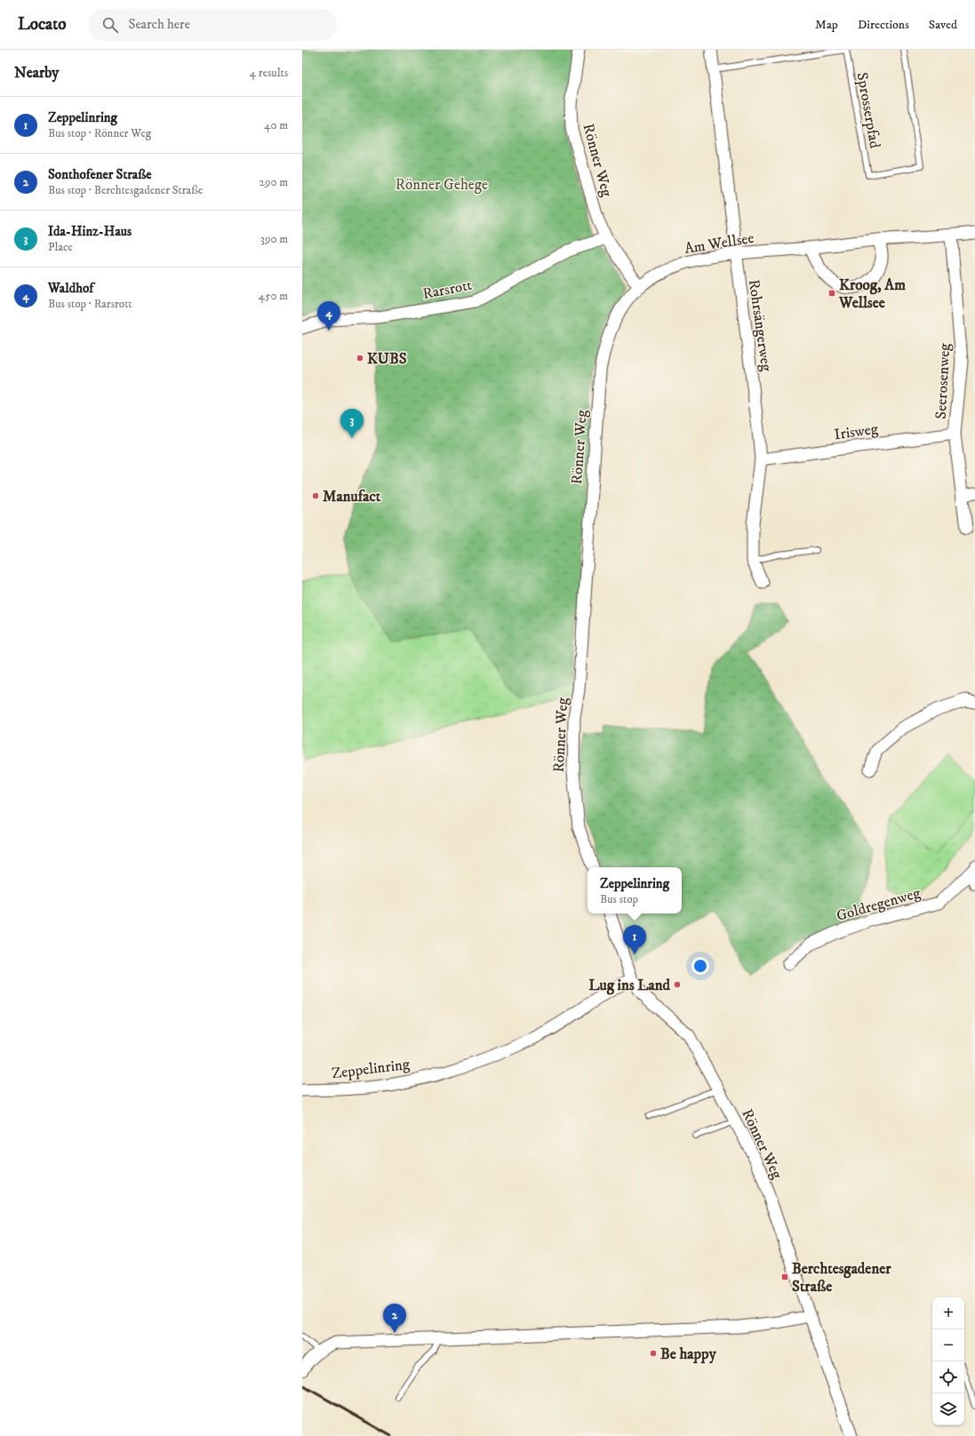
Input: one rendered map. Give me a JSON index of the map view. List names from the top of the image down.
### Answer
{
  "streets": {
    "street": [
      "Rönner Weg",
      "Am Wellsee",
      "Rarsrott",
      "Rohrsängerweg",
      "Seerosenweg",
      "Irisweg",
      "Goldregenweg",
      "Zeppelinring"
    ],
    "lane": ["Sprosserpfad"]
  },
  "crossings": [
    ["Rönner Weg", "Am Wellsee"],
    ["Rönner Weg", "Rarsrott"],
    ["Rönner Weg", "Zeppelinring"],
    ["Am Wellsee", "Rohrsängerweg"],
    ["Am Wellsee", "Seerosenweg"],
    ["Rohrsängerweg", "Irisweg"],
    ["Seerosenweg", "Irisweg"]
  ],
  "parks": ["Rönner Gehege"],
  "places": {
    "transit": ["Kroog, Am Wellsee", "Berchtesgadener Straße"],
    "other": [
      "KUBS",
      "Manufact",
      "Lug ins Land",
      "Be happy"
    ]
  },
  "page": {
    "header": "Locato",
    "search": "Search here",
    "nav": ["Map", "Directions", "Saved"],
    "heading": ["Nearby", "4 results"],
    "list": [
      {
        "mark": "1",
        "name": "Zeppelinring",
        "note": "Bus stop · Rönner Weg",
        "value": "40 m"
      },
      {
        "mark": "2",
        "name": "Sonthofener Straße",
        "note": "Bus stop · Berchtesgadener Straße",
        "value": "290 m"
      },
      {
        "mark": "3",
        "name": "Ida-Hinz-Haus",
        "note": "Place",
        "value": "390 m"
      },
      {
        "mark": "4",
        "name": "Waldhof",
        "note": "Bus stop · Rarsrott",
        "value": "450 m"
      }
    ],
    "pins": [
      "4",
      "3",
      "1",
      "2"
    ],
    "popup": ["Zeppelinring", "Bus stop"],
    "map_buttons": ["+", "−"]
  }
}
